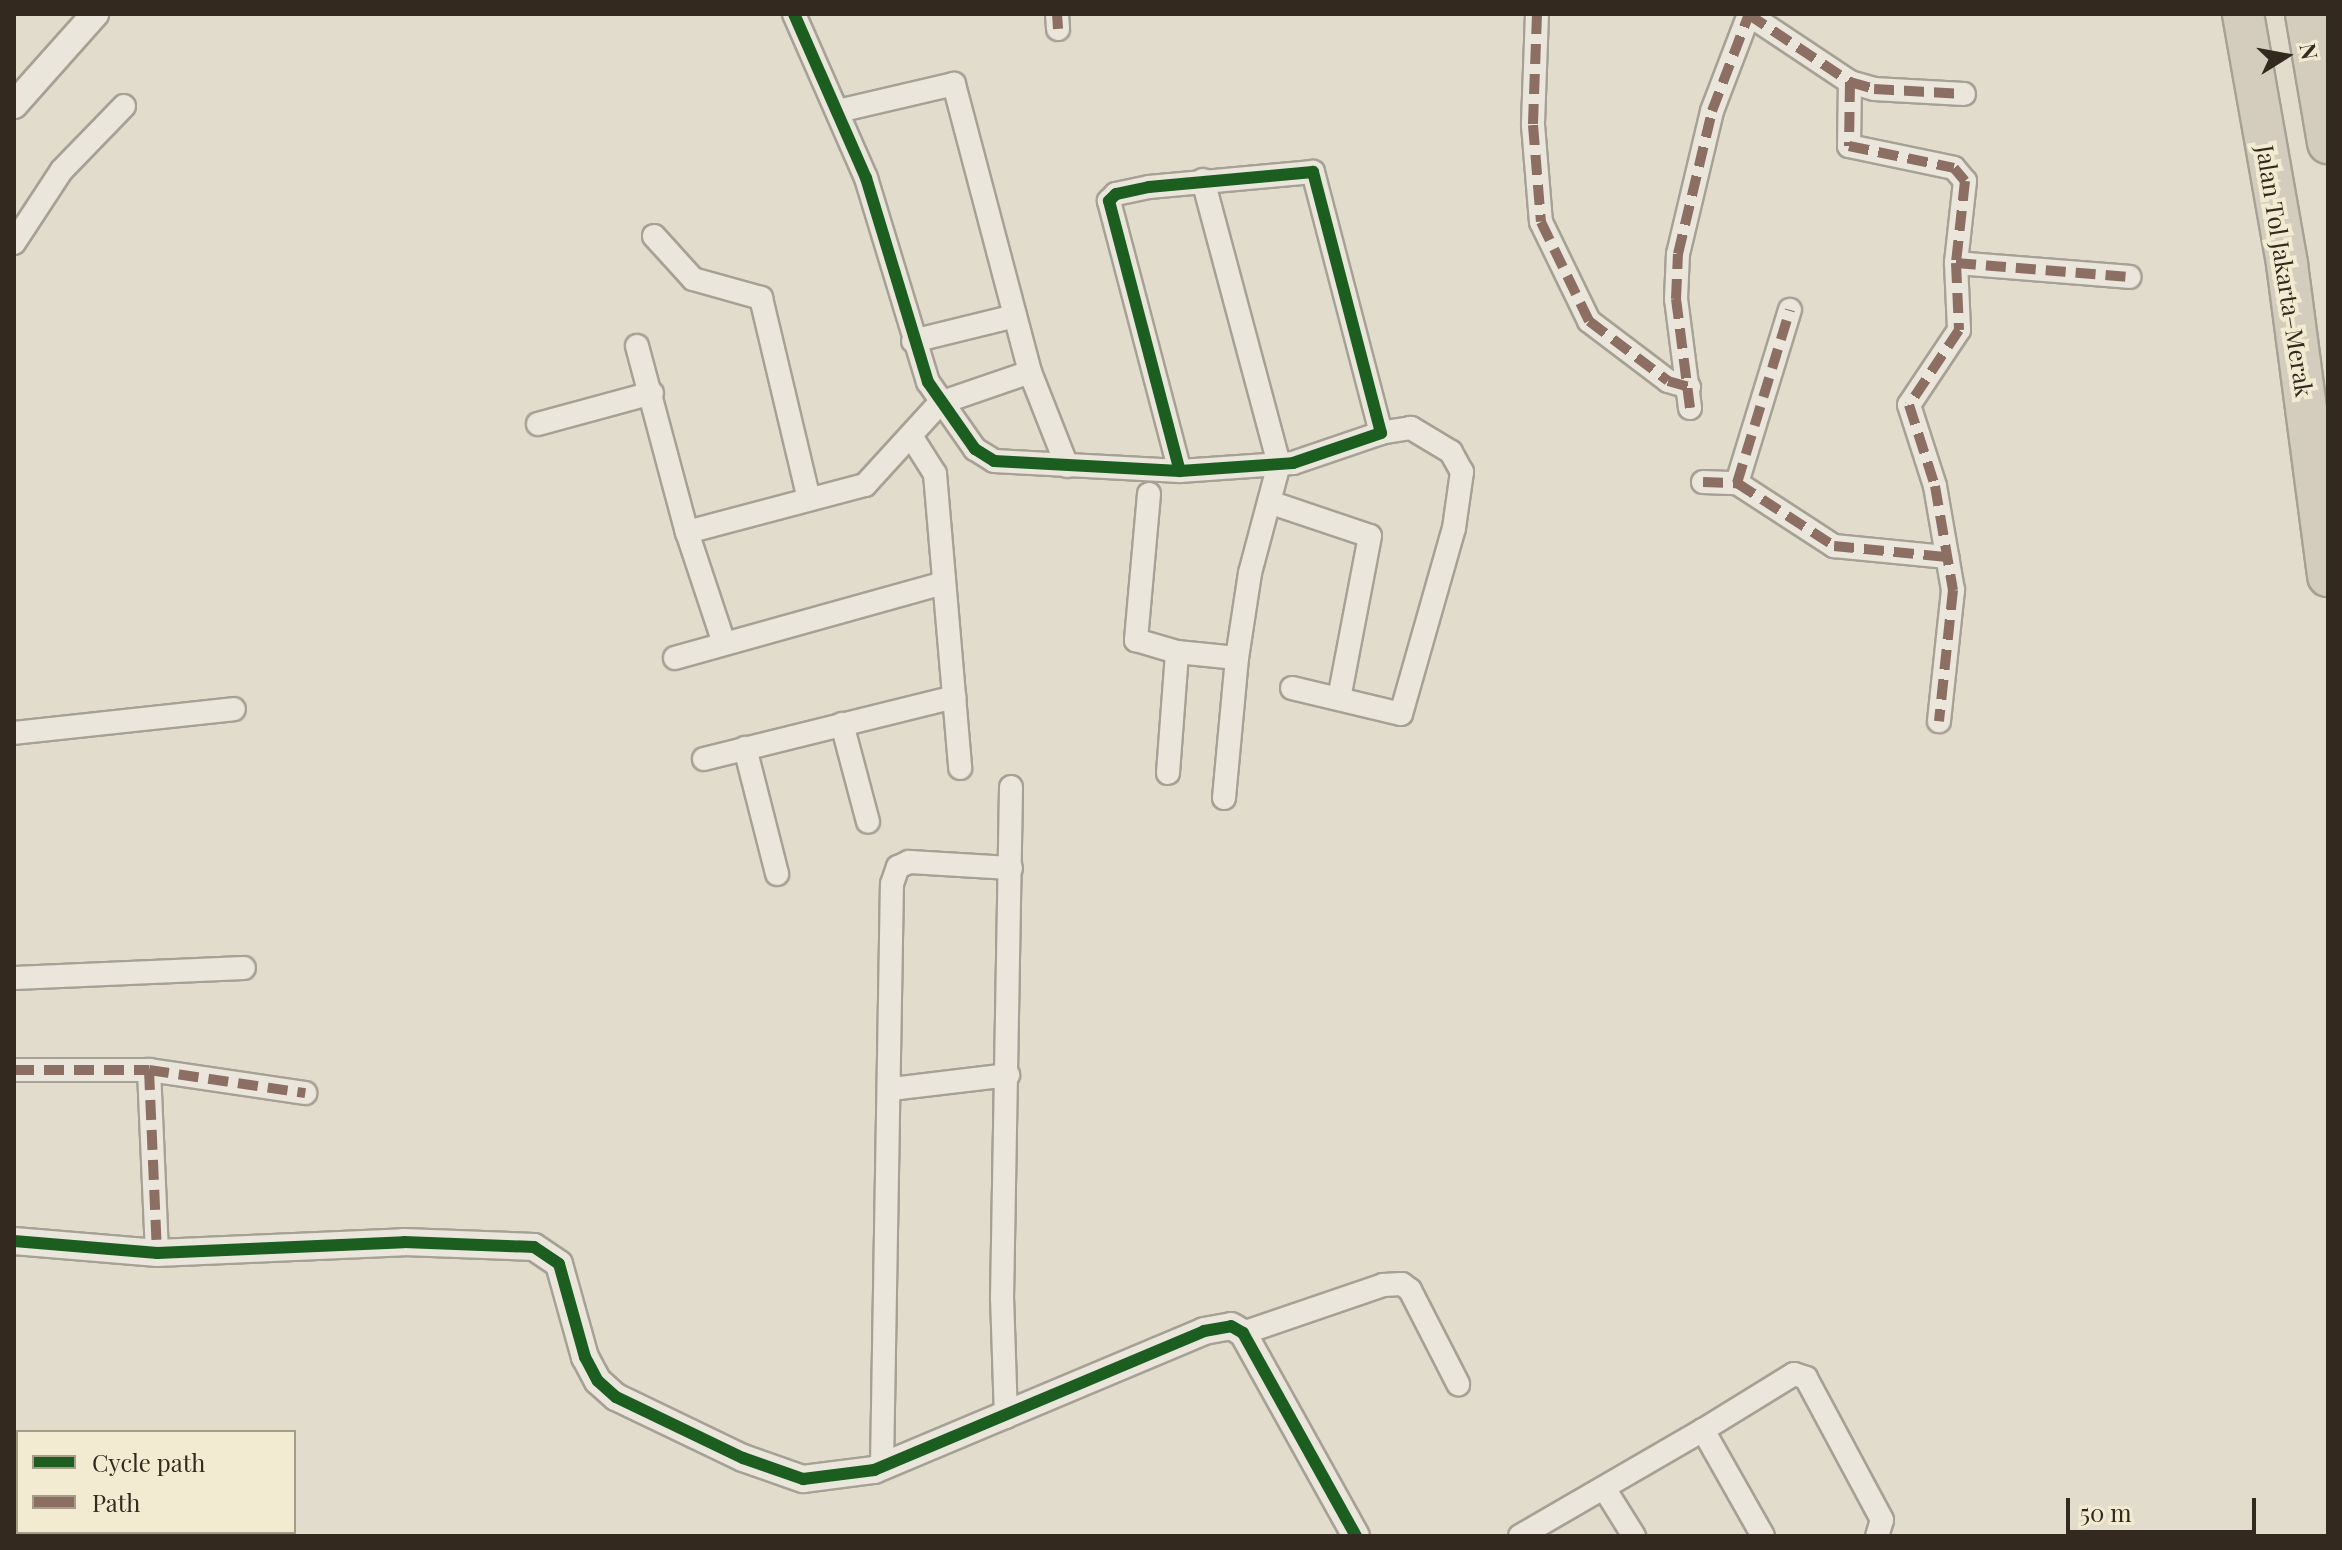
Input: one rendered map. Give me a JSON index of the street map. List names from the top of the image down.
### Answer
{
  "streets": {
    "highway": ["Jalan Tol Jakarta–Merak"]
  },
  "legend": ["Cycle path", "Path"],
  "scale_bar": "50 m",
  "north": "right"
}
